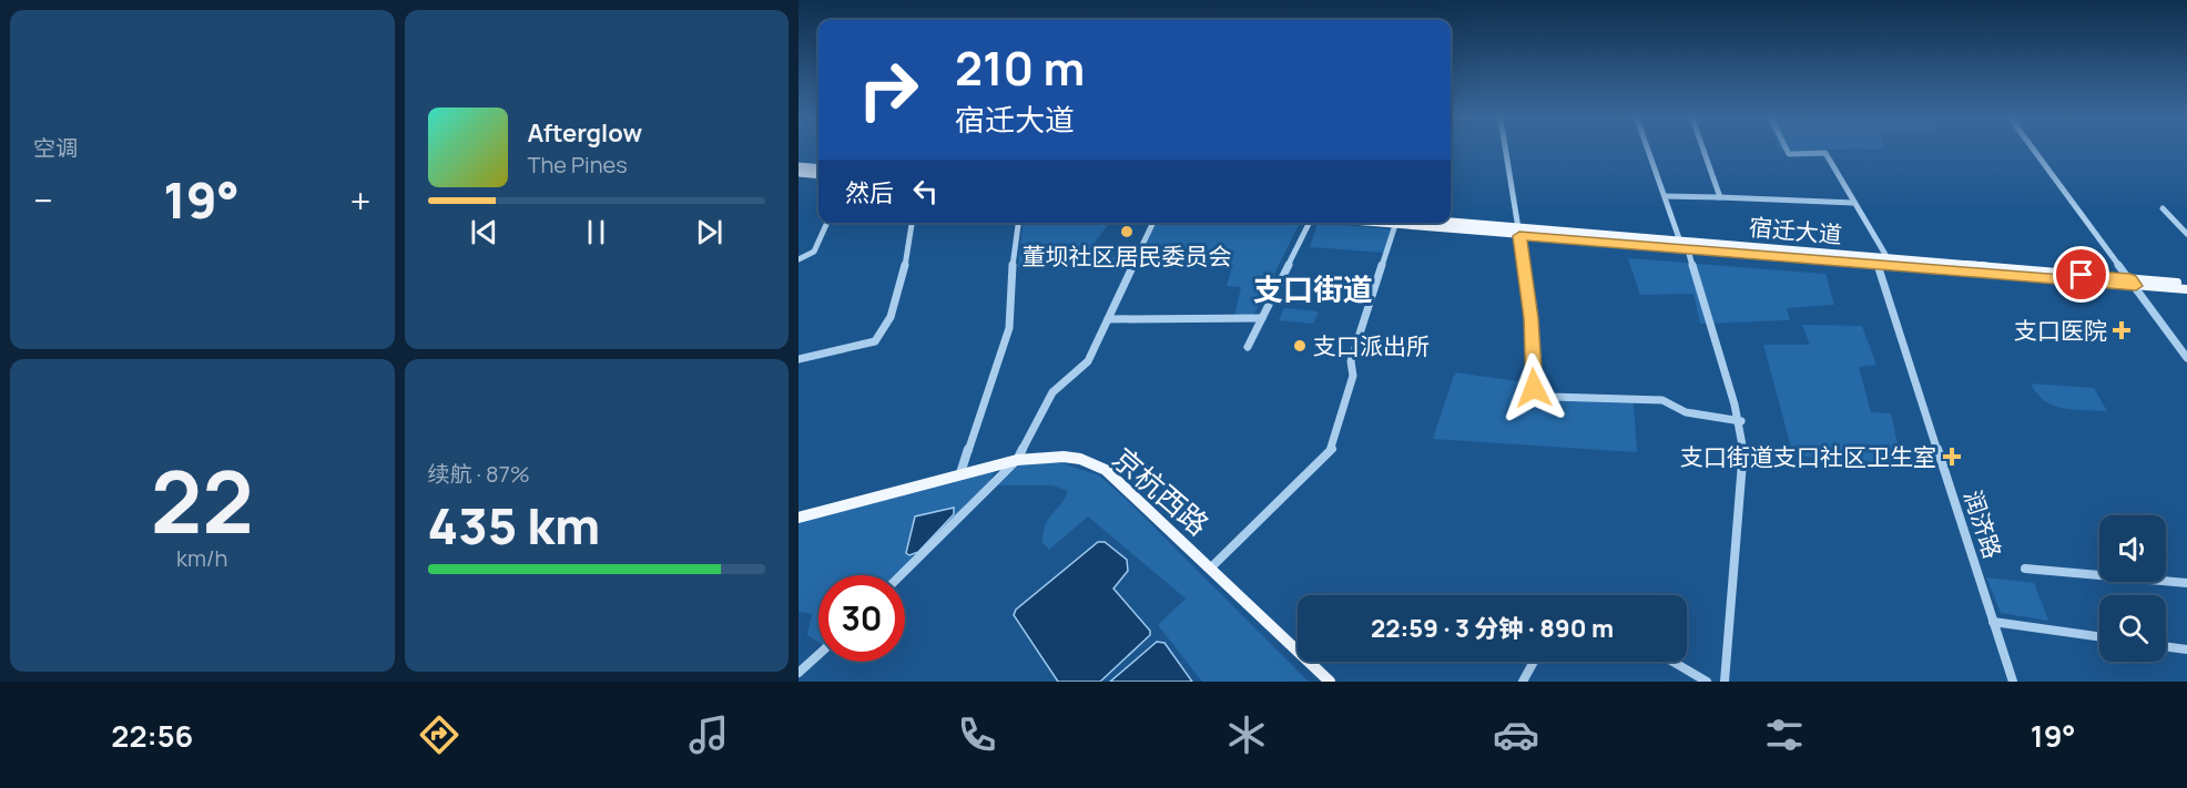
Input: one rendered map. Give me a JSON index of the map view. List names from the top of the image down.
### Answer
{
  "streets": {
    "main road": ["宿迁大道", "京杭西路"],
    "street": ["润济路"]
  },
  "crossings": [
    ["宿迁大道", "润济路"]
  ],
  "districts": ["支口街道"],
  "places": {
    "other": ["董坝社区居民委员会", "支口派出所"],
    "health": ["支口医院", "支口街道支口社区卫生室"]
  },
  "page": {
    "tile": [
      "空调",
      ["22", "km/h"],
      ["续航 · 87%", "435 km"]
    ],
    "turn": ["210 m", "宿迁大道"],
    "song": ["Afterglow", "The Pines"],
    "then": "然后",
    "heat": ["−", "19°", "+"],
    "limit": "30",
    "trip": "22:59 · 3 分钟 · 890 m",
    "tabs": ["22:56", "19°"]
  }
}
